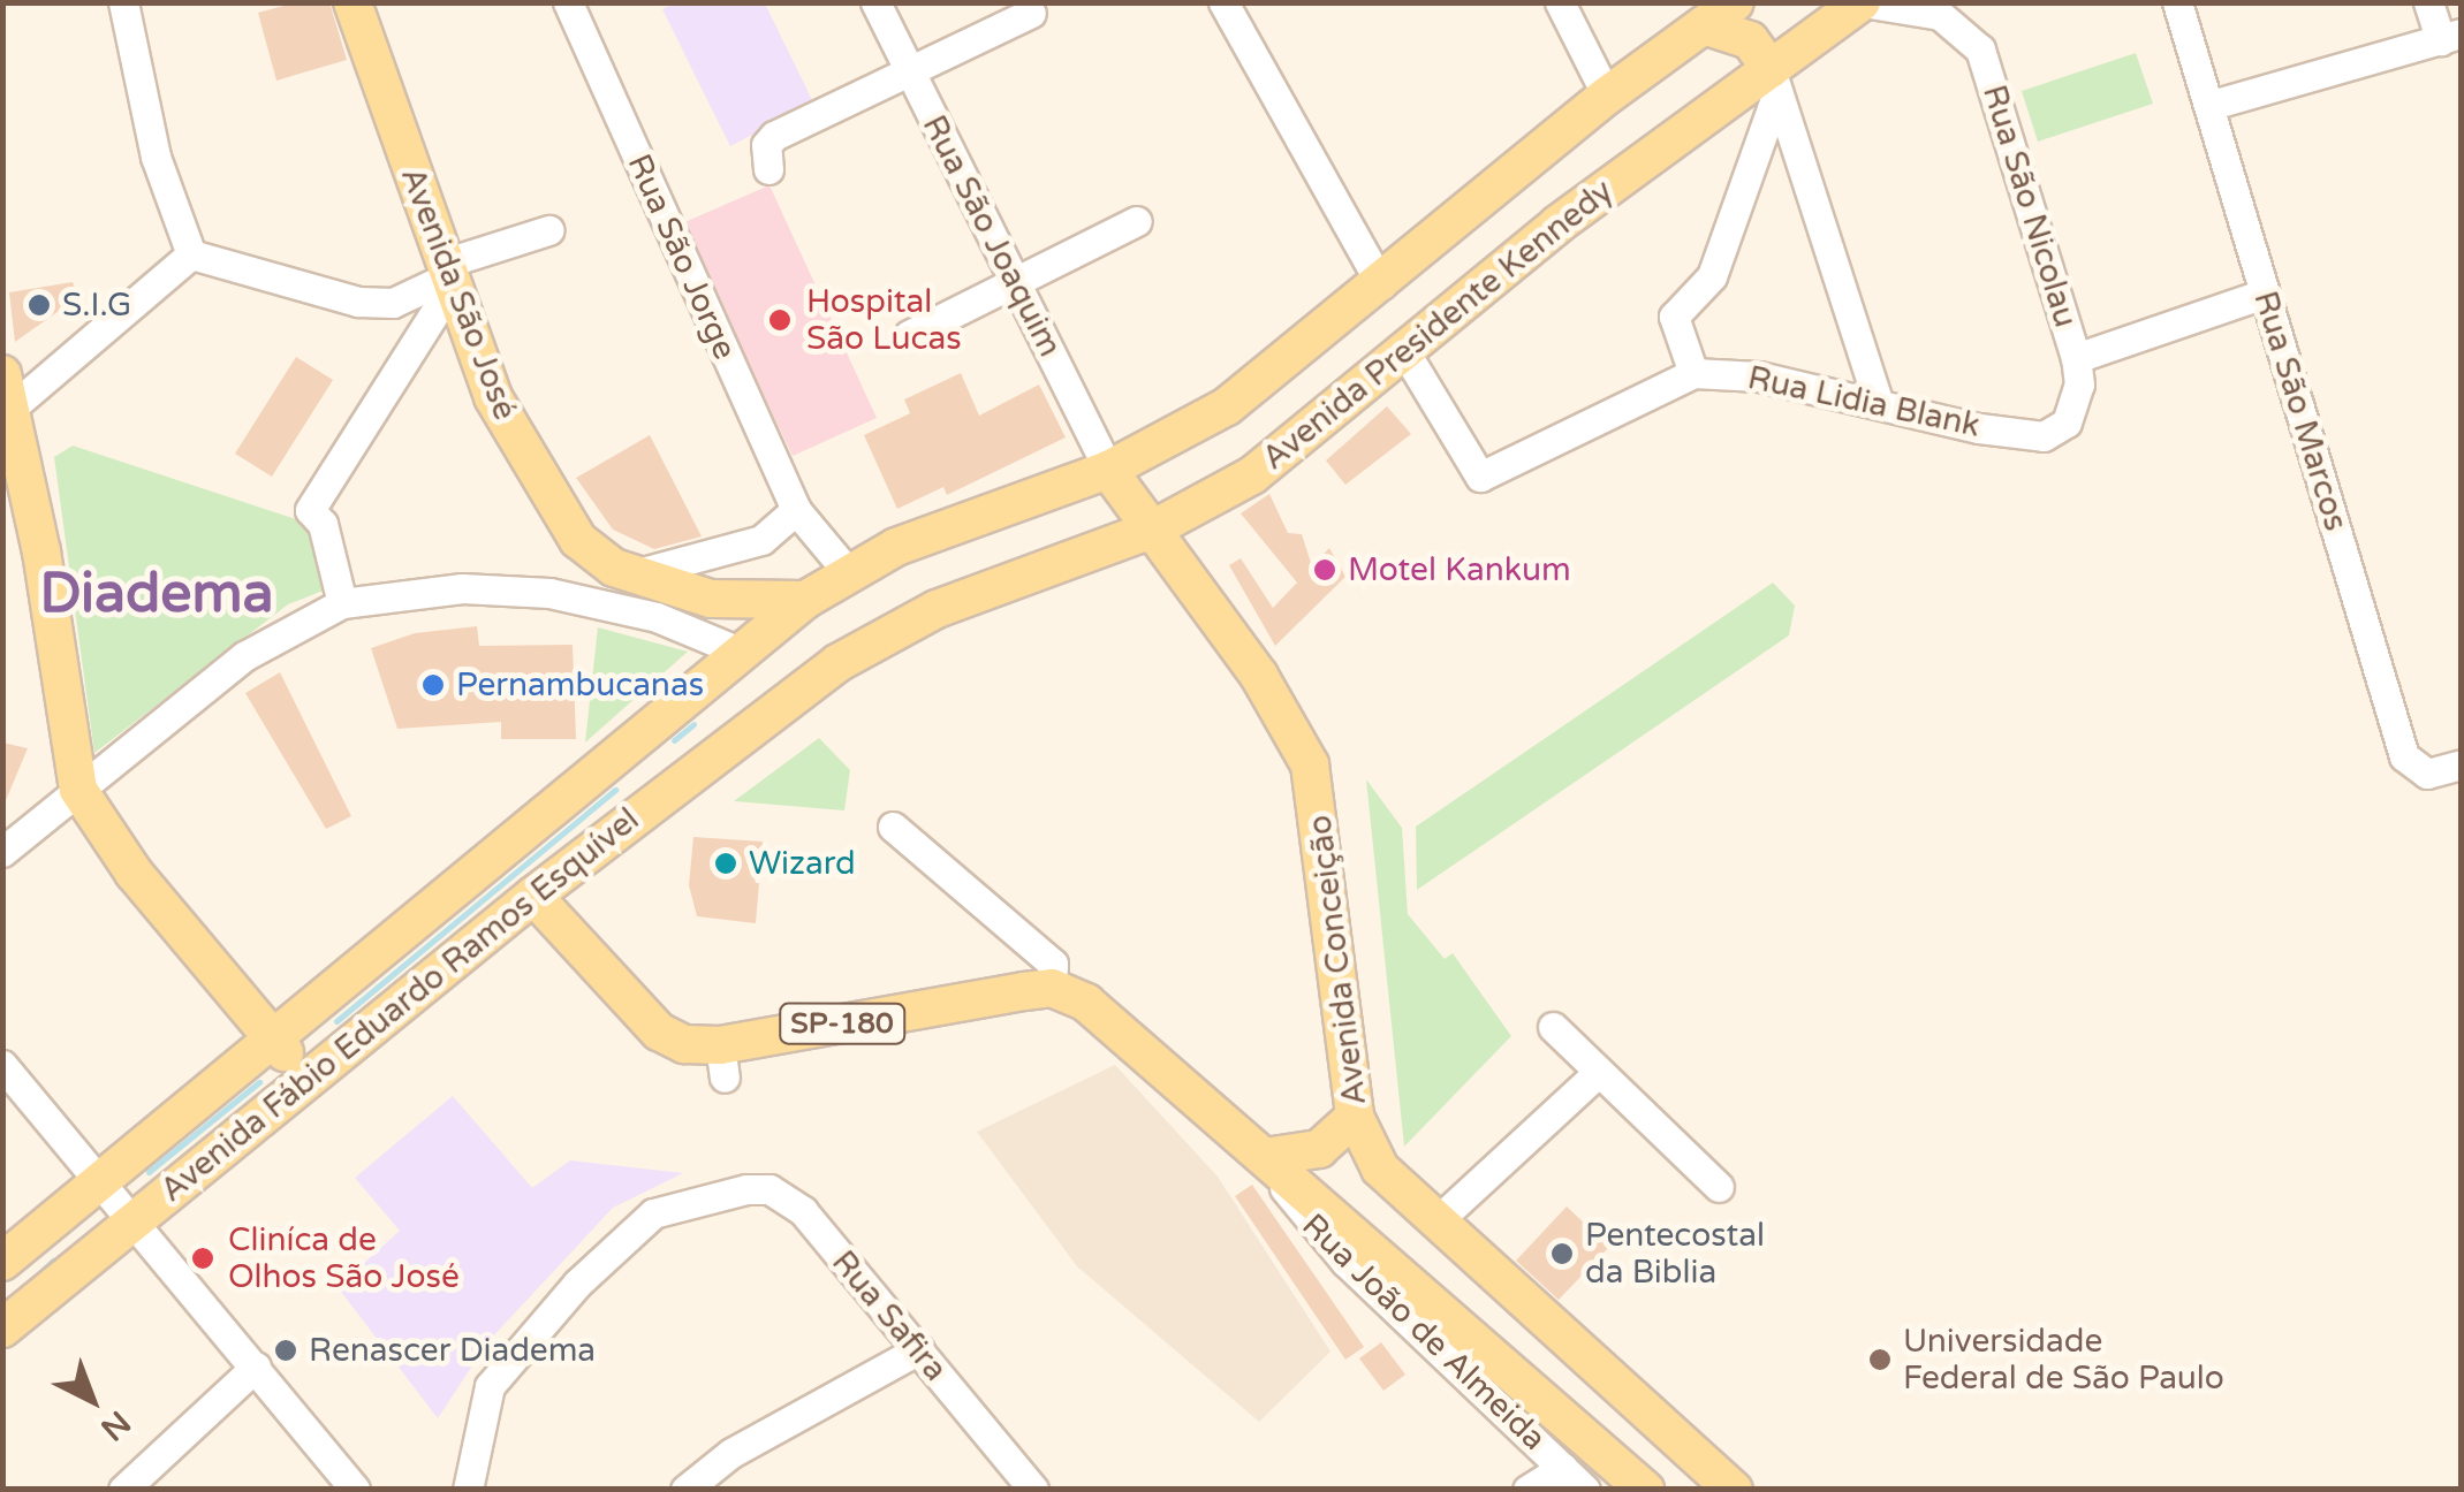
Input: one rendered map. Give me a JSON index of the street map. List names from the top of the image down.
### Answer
{
  "streets": {
    "main road": [
      "Avenida São José",
      "Avenida Presidente Kennedy",
      "Avenida Conceição",
      "Avenida Fábio Eduardo Ramos Esquível",
      "SP-180"
    ],
    "street": [
      "Rua São Nicolau",
      "Rua São Joaquim",
      "Rua São Jorge",
      "Rua Lidia Blank",
      "Rua São Marcos",
      "Rua Safira",
      "Rua João de Almeida"
    ]
  },
  "crossings": [
    ["Rua São Nicolau", "Avenida Presidente Kennedy"],
    ["Rua São Nicolau", "Rua Lidia Blank"],
    ["Rua São Joaquim", "Avenida Presidente Kennedy"],
    ["Rua São Joaquim", "Avenida Conceição"],
    ["Rua São Jorge", "Avenida Presidente Kennedy"],
    ["Avenida São José", "Avenida Presidente Kennedy"],
    ["Avenida Presidente Kennedy", "Avenida Conceição"],
    ["Avenida Presidente Kennedy", "Avenida Fábio Eduardo Ramos Esquível"],
    ["Avenida Fábio Eduardo Ramos Esquível", "SP-180"]
  ],
  "districts": ["Diadema"],
  "places": [
    "S.I.G",
    "Hospital São Lucas",
    "Motel Kankum",
    "Pernambucanas",
    "Wizard",
    "Pentecostal da Biblia",
    "Cliníca de Olhos São José",
    "Renascer Diadema",
    "Universidade Federal de São Paulo"
  ],
  "north": "bottom right"
}
